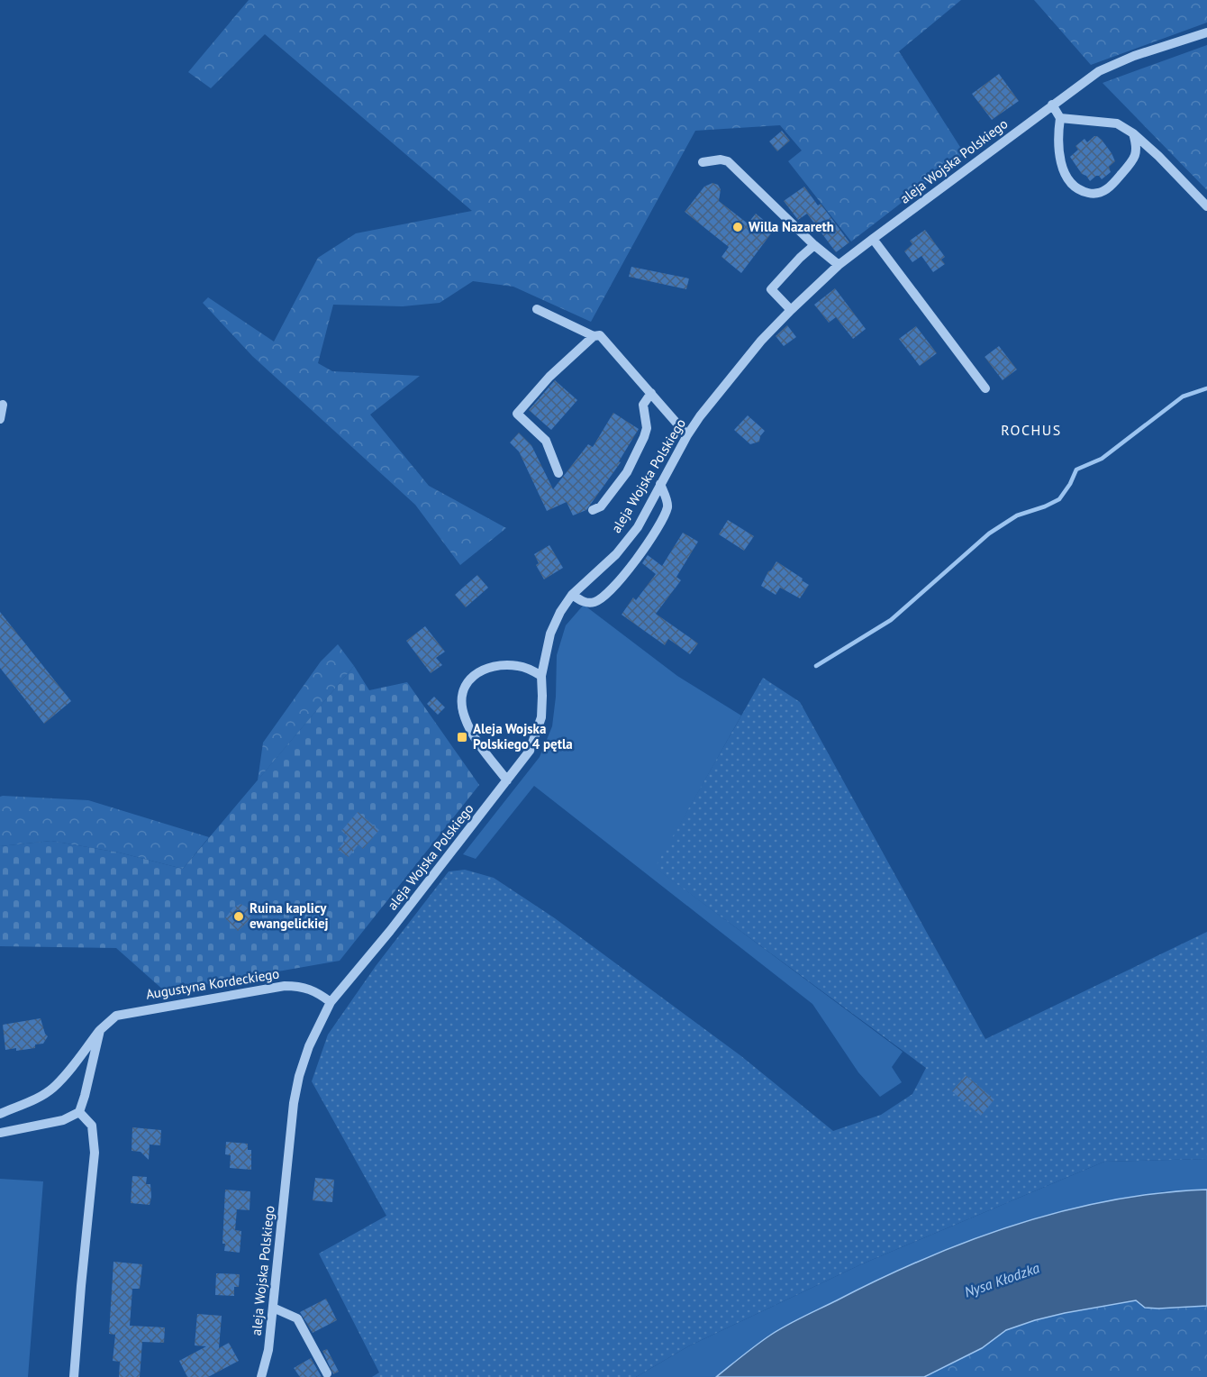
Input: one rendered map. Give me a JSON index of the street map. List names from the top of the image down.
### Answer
{
  "streets": {
    "street": ["aleja Wojska Polskiego", "Augustyna Kordeckiego"]
  },
  "crossings": [
    ["aleja Wojska Polskiego", "Augustyna Kordeckiego"]
  ],
  "districts": ["ROCHUS"],
  "water": ["Nysa Kłodzka"],
  "places": {
    "other": ["Willa Nazareth", "Ruina kaplicy ewangelickiej"],
    "transit": ["Aleja Wojska Polskiego 4 pętla"]
  }
}
